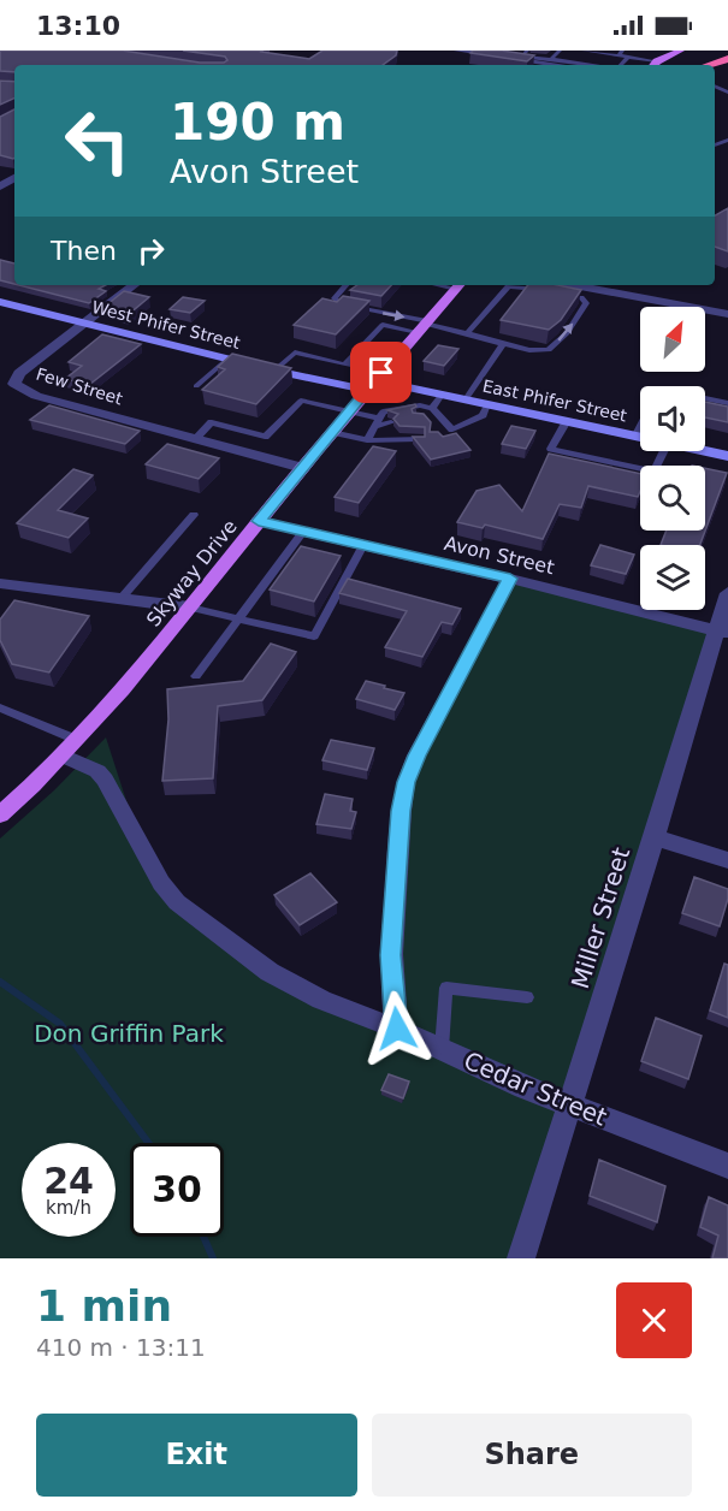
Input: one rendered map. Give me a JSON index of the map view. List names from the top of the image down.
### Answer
{
  "streets": {
    "main road": ["Skyway Drive"],
    "street": [
      "West Phifer Street",
      "Few Street",
      "East Phifer Street",
      "Avon Street",
      "Miller Street",
      "Cedar Street"
    ]
  },
  "crossings": [
    ["West Phifer Street", "Few Street"],
    ["West Phifer Street", "East Phifer Street"],
    ["West Phifer Street", "Skyway Drive"],
    ["East Phifer Street", "Skyway Drive"],
    ["Avon Street", "Skyway Drive"],
    ["Avon Street", "Miller Street"],
    ["Skyway Drive", "Cedar Street"],
    ["Miller Street", "Cedar Street"]
  ],
  "parks": ["Don Griffin Park"],
  "north": "top right",
  "page": {
    "status": "13:10",
    "turn": ["190 m", "Avon Street"],
    "then": "Then",
    "speed": "24 km/h",
    "limit": "30",
    "heading": ["1 min", "410 m · 13:11"],
    "buttons": ["Exit", "Share"]
  }
}
